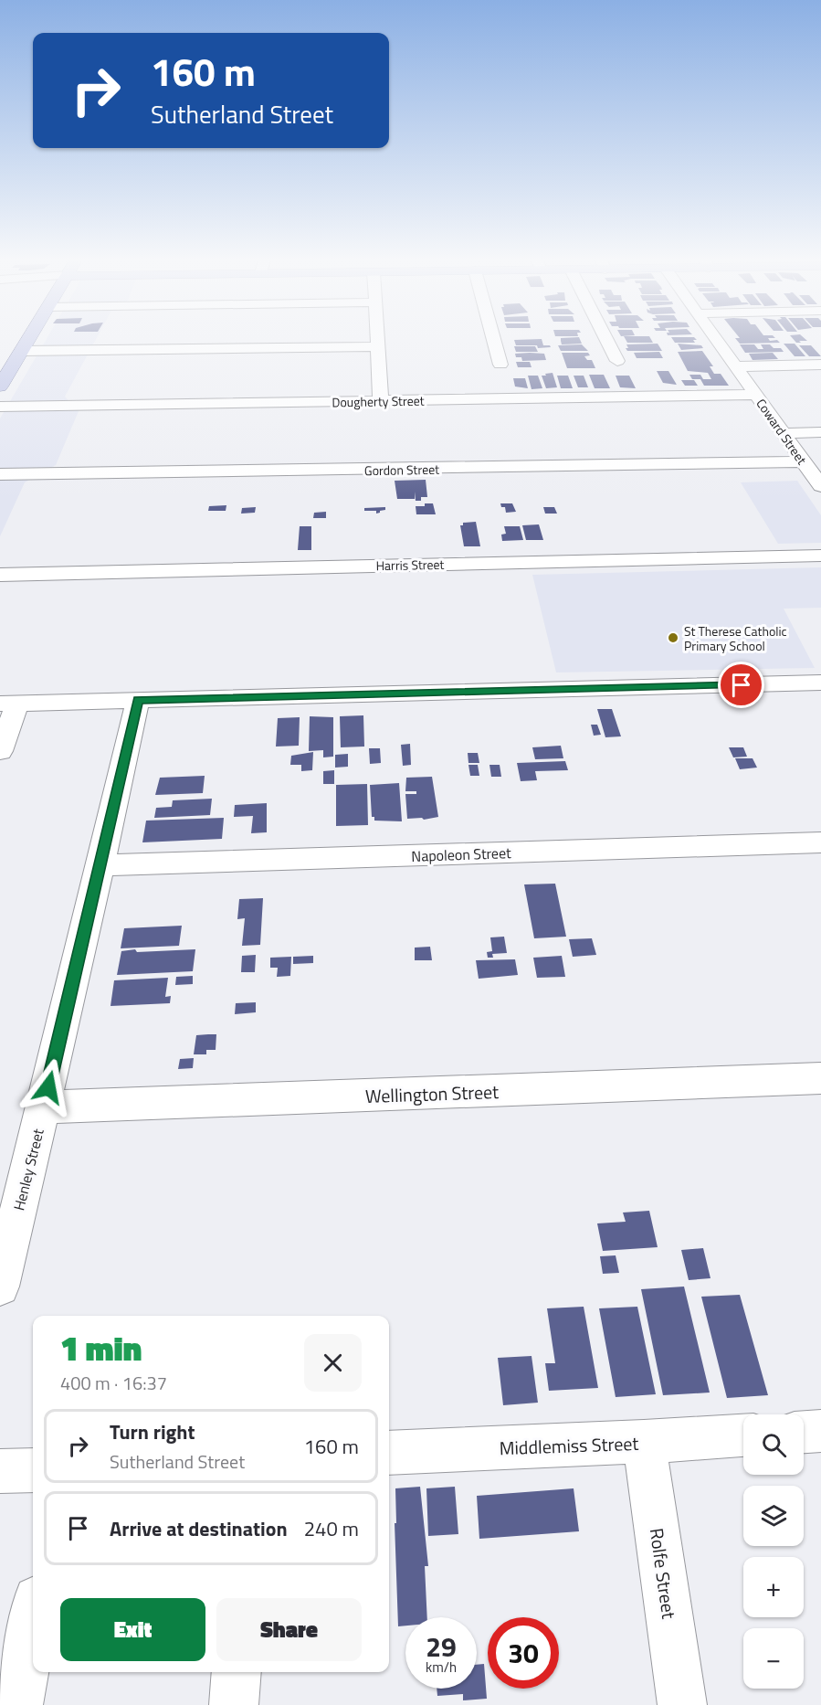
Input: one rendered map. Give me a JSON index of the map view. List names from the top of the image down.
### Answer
{
  "streets": {
    "street": [
      "Dougherty Street",
      "Coward Street",
      "Gordon Street",
      "Harris Street",
      "Napoleon Street",
      "Wellington Street",
      "Henley Street",
      "Middlemiss Street",
      "Rolfe Street"
    ]
  },
  "crossings": [
    ["Dougherty Street", "Coward Street"],
    ["Coward Street", "Gordon Street"],
    ["Napoleon Street", "Henley Street"],
    ["Wellington Street", "Henley Street"],
    ["Middlemiss Street", "Rolfe Street"]
  ],
  "places": ["St Therese Catholic Primary School"],
  "page": {
    "turn": ["160 m", "Sutherland Street"],
    "heading": ["1 min", "400 m · 16:37"],
    "list": [
      {
        "name": "Turn right",
        "note": "Sutherland Street",
        "value": "160 m"
      },
      {
        "name": "Arrive at destination",
        "value": "240 m"
      }
    ],
    "map_buttons": ["+", "−"],
    "buttons": ["Exit", "Share"],
    "speed": "29 km/h",
    "limit": "30"
  }
}
